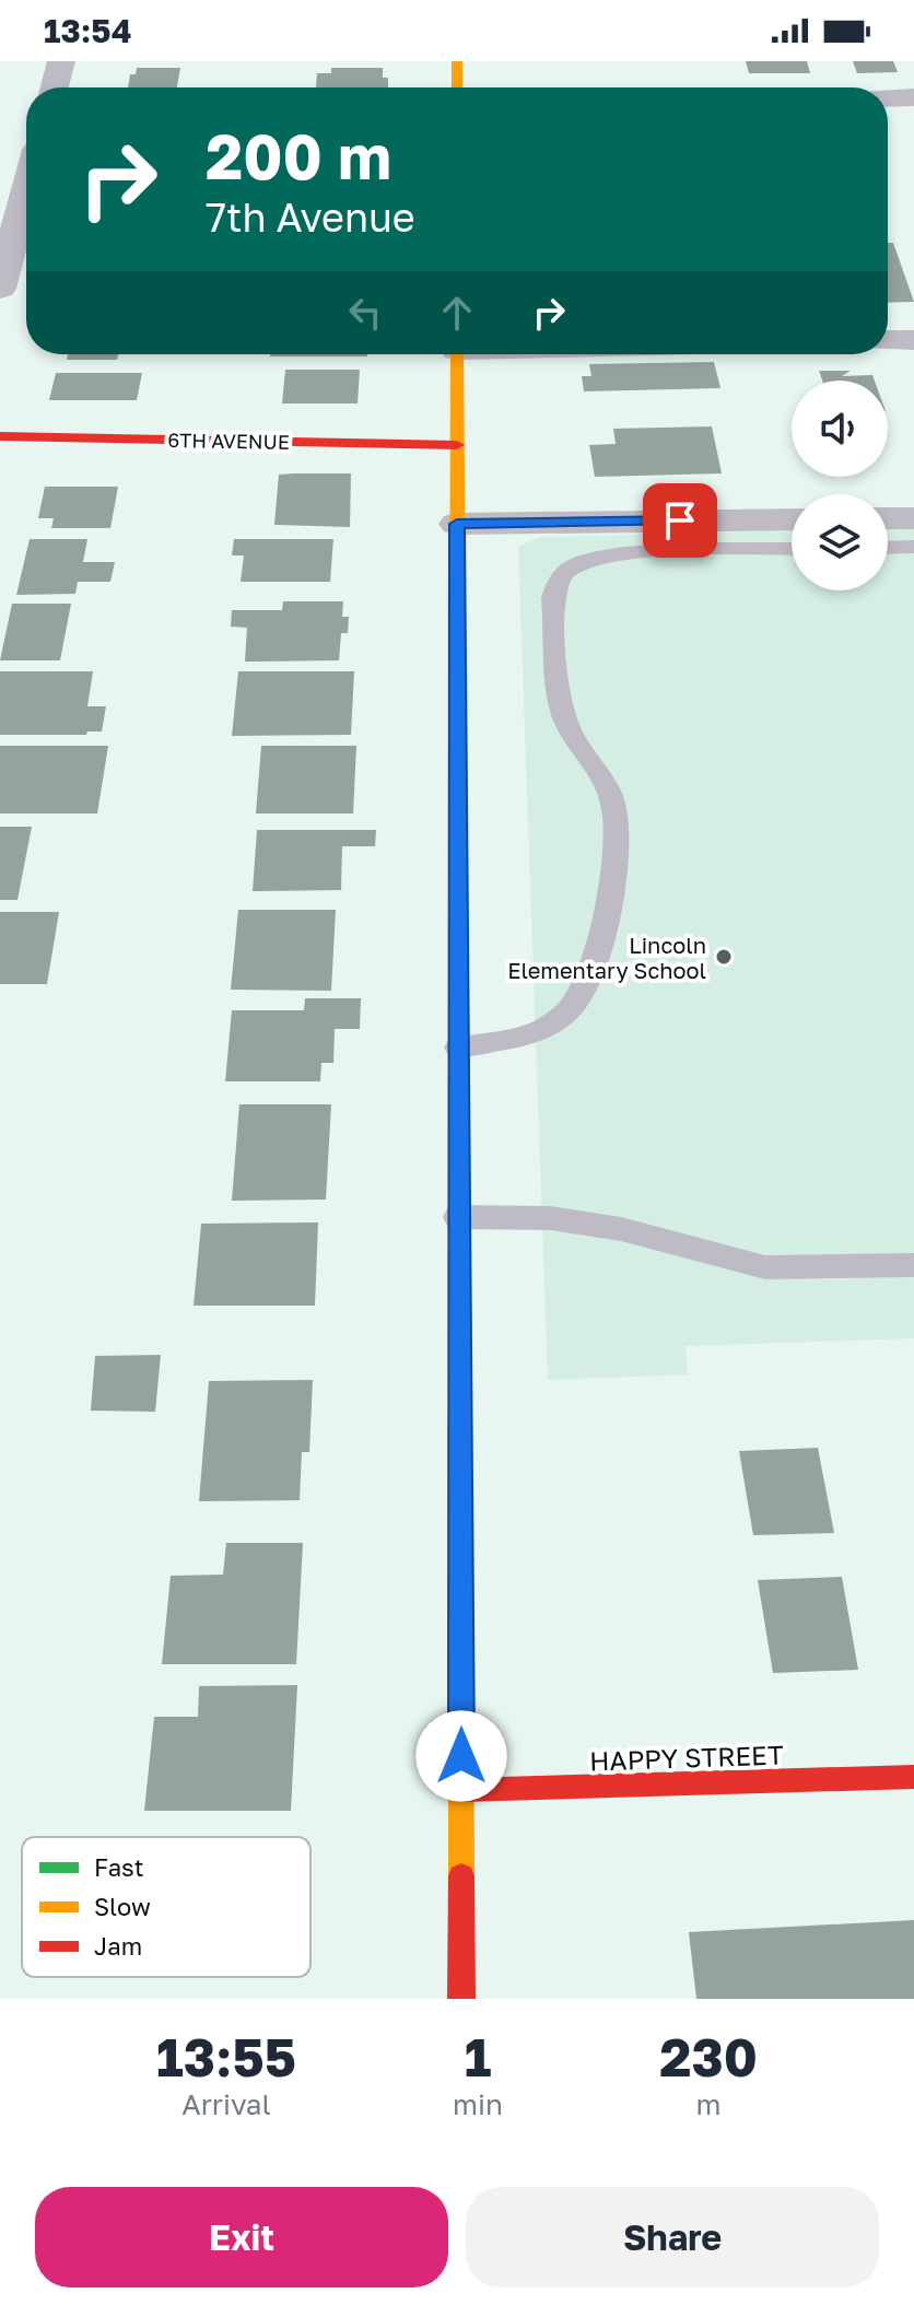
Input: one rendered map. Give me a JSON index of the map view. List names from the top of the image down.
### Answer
{
  "streets": {
    "street": ["6TH AVENUE", "HAPPY STREET"]
  },
  "places": ["Lincoln Elementary School"],
  "legend": ["Fast", "Slow", "Jam"],
  "page": {
    "status": "13:54",
    "turn": ["200 m", "7th Avenue"],
    "eta": [
      "13:55",
      "Arrival",
      "1",
      "min",
      "230",
      "m"
    ],
    "buttons": ["Exit", "Share"]
  }
}
